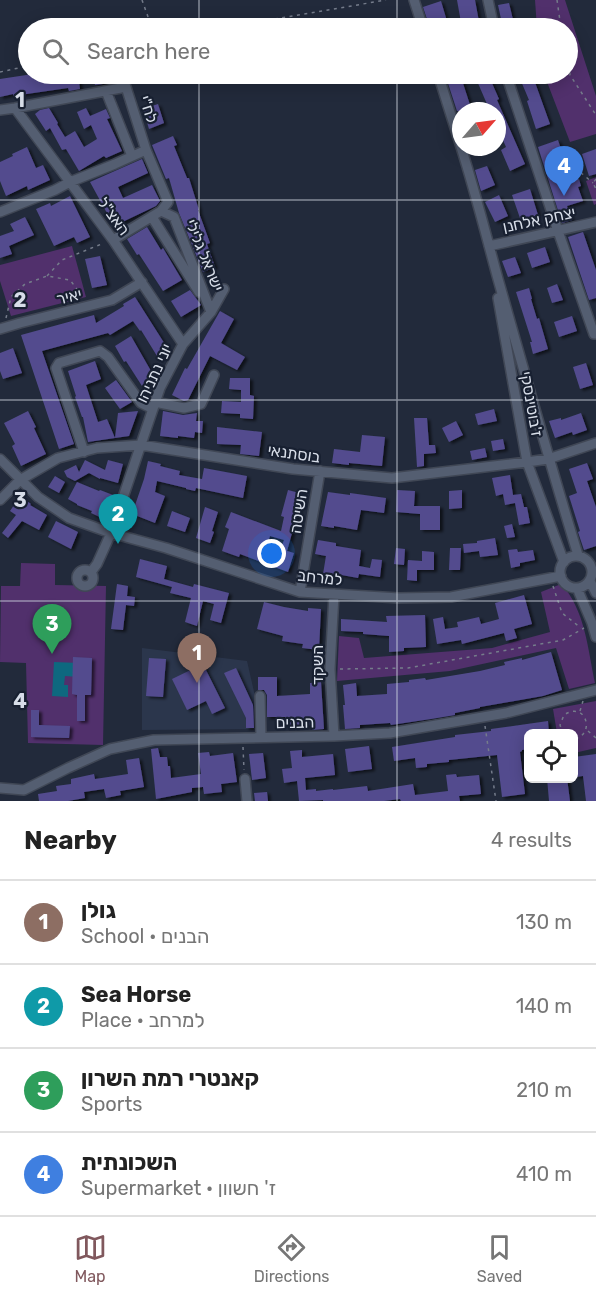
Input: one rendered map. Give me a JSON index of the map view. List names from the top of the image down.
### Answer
{
  "streets": {
    "street": [
      "לח\"י",
      "האצ\"ל",
      "יצחק אלחנן",
      "ישראל גלילי",
      "יאיר",
      "יוני נתניהו",
      "ז'בוטינסקי",
      "בוסתנאי",
      "השיטה",
      "למרחב",
      "השקד",
      "הבנים"
    ]
  },
  "crossings": [
    ["לח\"י", "האצ\"ל"],
    ["לח\"י", "ישראל גלילי"],
    ["האצ\"ל", "ישראל גלילי"],
    ["האצ\"ל", "יאיר"],
    ["האצ\"ל", "יוני נתניהו"],
    ["יצחק אלחנן", "ז'בוטינסקי"],
    ["ישראל גלילי", "יוני נתניהו"],
    ["יוני נתניהו", "בוסתנאי"],
    ["יוני נתניהו", "למרחב"],
    ["ז'בוטינסקי", "בוסתנאי"],
    ["ז'בוטינסקי", "למרחב"],
    ["בוסתנאי", "השיטה"],
    ["בוסתנאי", "למרחב"],
    ["השיטה", "למרחב"],
    ["למרחב", "השקד"],
    ["השקד", "הבנים"]
  ],
  "north": "top right",
  "page": {
    "search": "Search here",
    "pins": [
      "4",
      "2",
      "3",
      "1"
    ],
    "heading": ["Nearby", "4 results"],
    "list": [
      {
        "mark": "1",
        "name": "גולן",
        "note": "School · הבנים",
        "value": "130 m"
      },
      {
        "mark": "2",
        "name": "Sea Horse",
        "note": "Place · למרחב",
        "value": "140 m"
      },
      {
        "mark": "3",
        "name": "קאנטרי רמת השרון",
        "note": "Sports",
        "value": "210 m"
      },
      {
        "mark": "4",
        "name": "השכונתית",
        "note": "Supermarket · ז' חשוון",
        "value": "410 m"
      }
    ],
    "nav": ["Map", "Directions", "Saved"]
  },
  "grid": {
    "rows": [
      "1",
      "2",
      "3",
      "4"
    ]
  }
}
